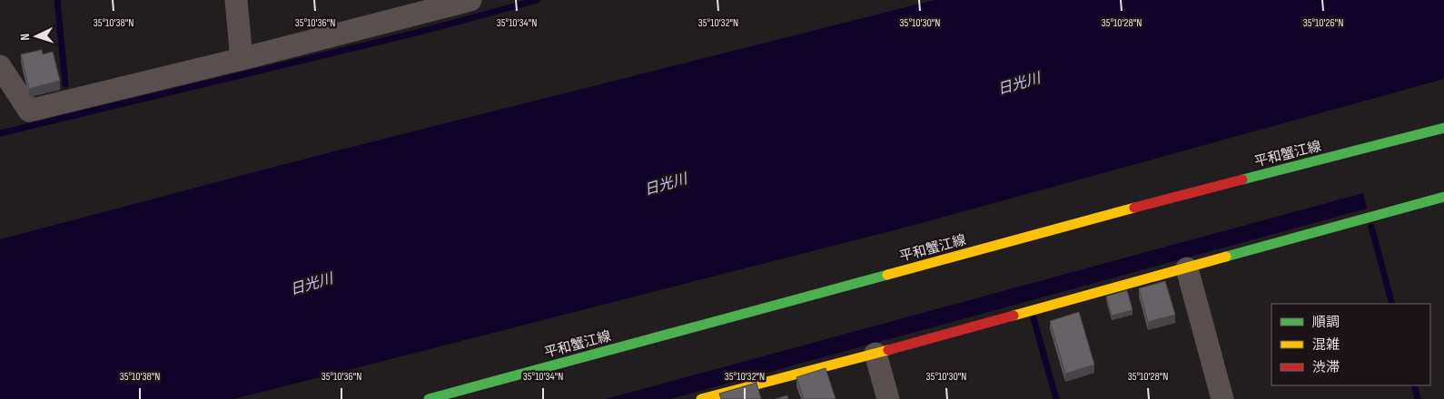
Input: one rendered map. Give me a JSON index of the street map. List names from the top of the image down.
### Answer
{
  "streets": {
    "main road": ["平和蟹江線"]
  },
  "water": ["日光川"],
  "legend": ["順調", "混雑", "渋滞"],
  "north": "left",
  "coordinates": [
    "35°10'38\"N",
    "35°10'36\"N",
    "35°10'34\"N",
    "35°10'32\"N",
    "35°10'30\"N",
    "35°10'28\"N",
    "35°10'26\"N"
  ]
}
